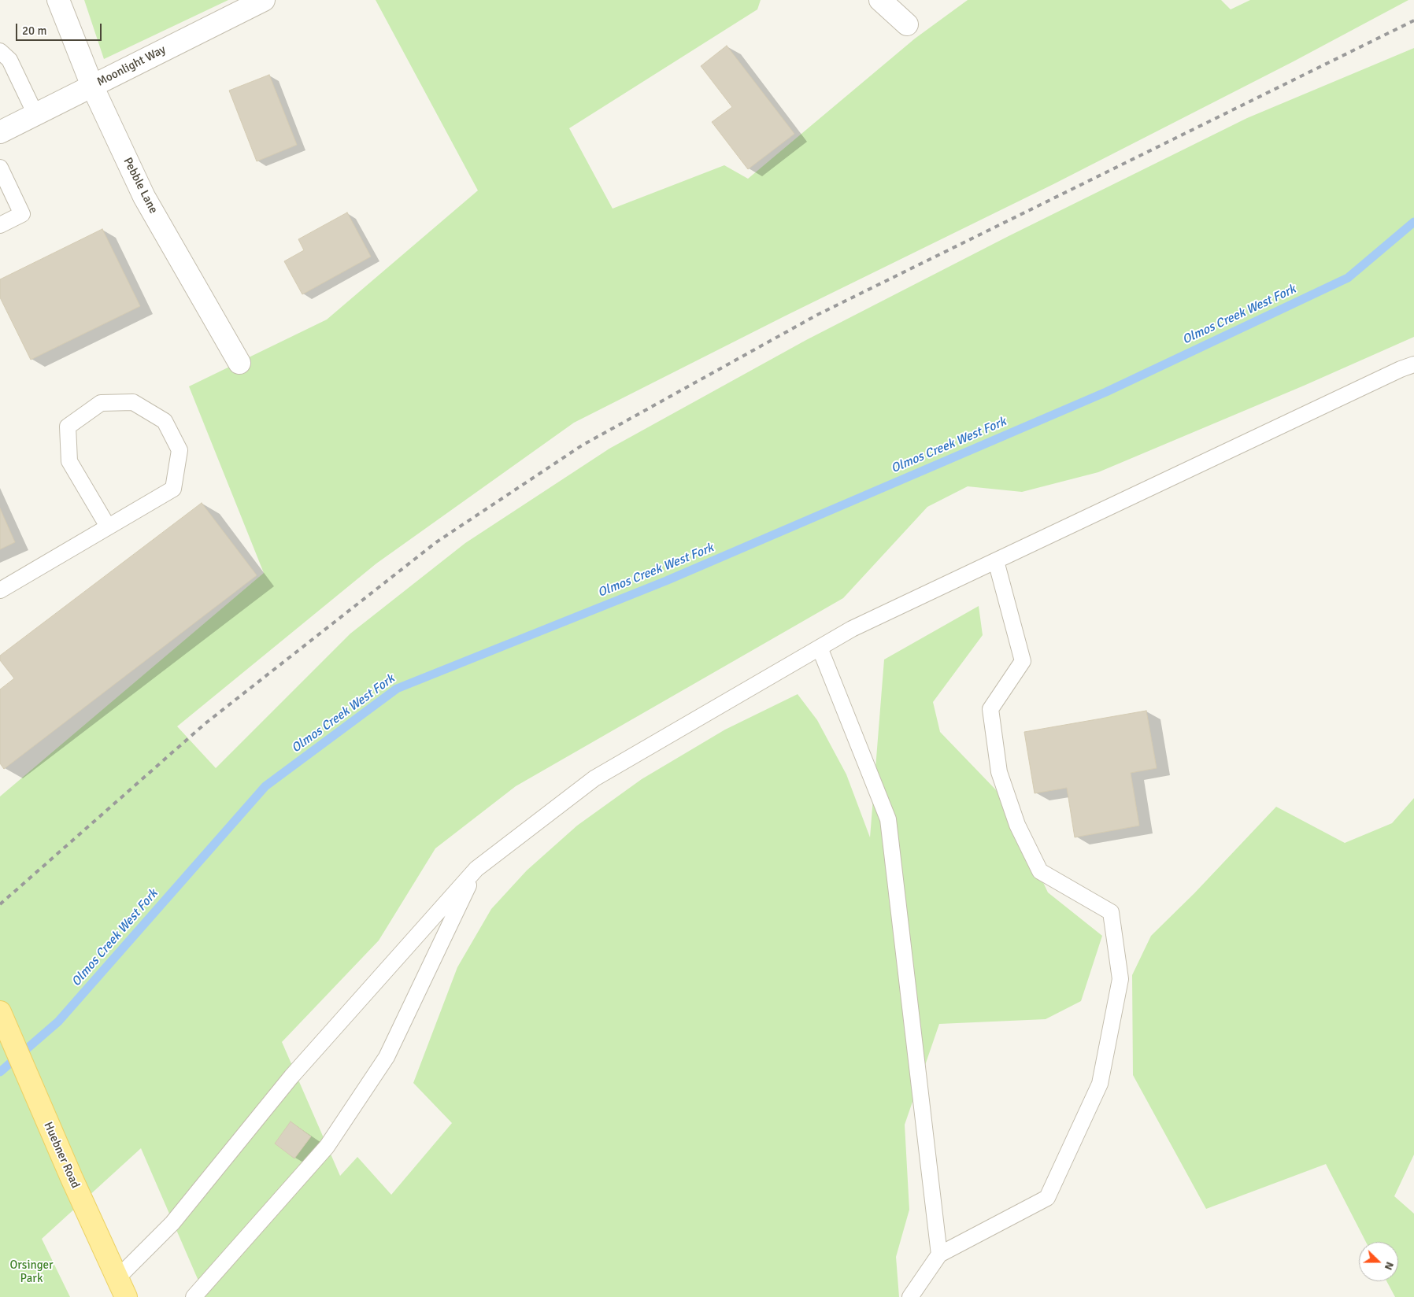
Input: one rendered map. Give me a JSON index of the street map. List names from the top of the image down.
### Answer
{
  "streets": {
    "main road": ["Huebner Road"],
    "street": ["Moonlight Way", "Pebble Lane"]
  },
  "crossings": [
    ["Moonlight Way", "Pebble Lane"]
  ],
  "water": ["Olmos Creek West Fork"],
  "parks": ["Orsinger Park"],
  "scale_bar": "20 m",
  "north": "right"
}
